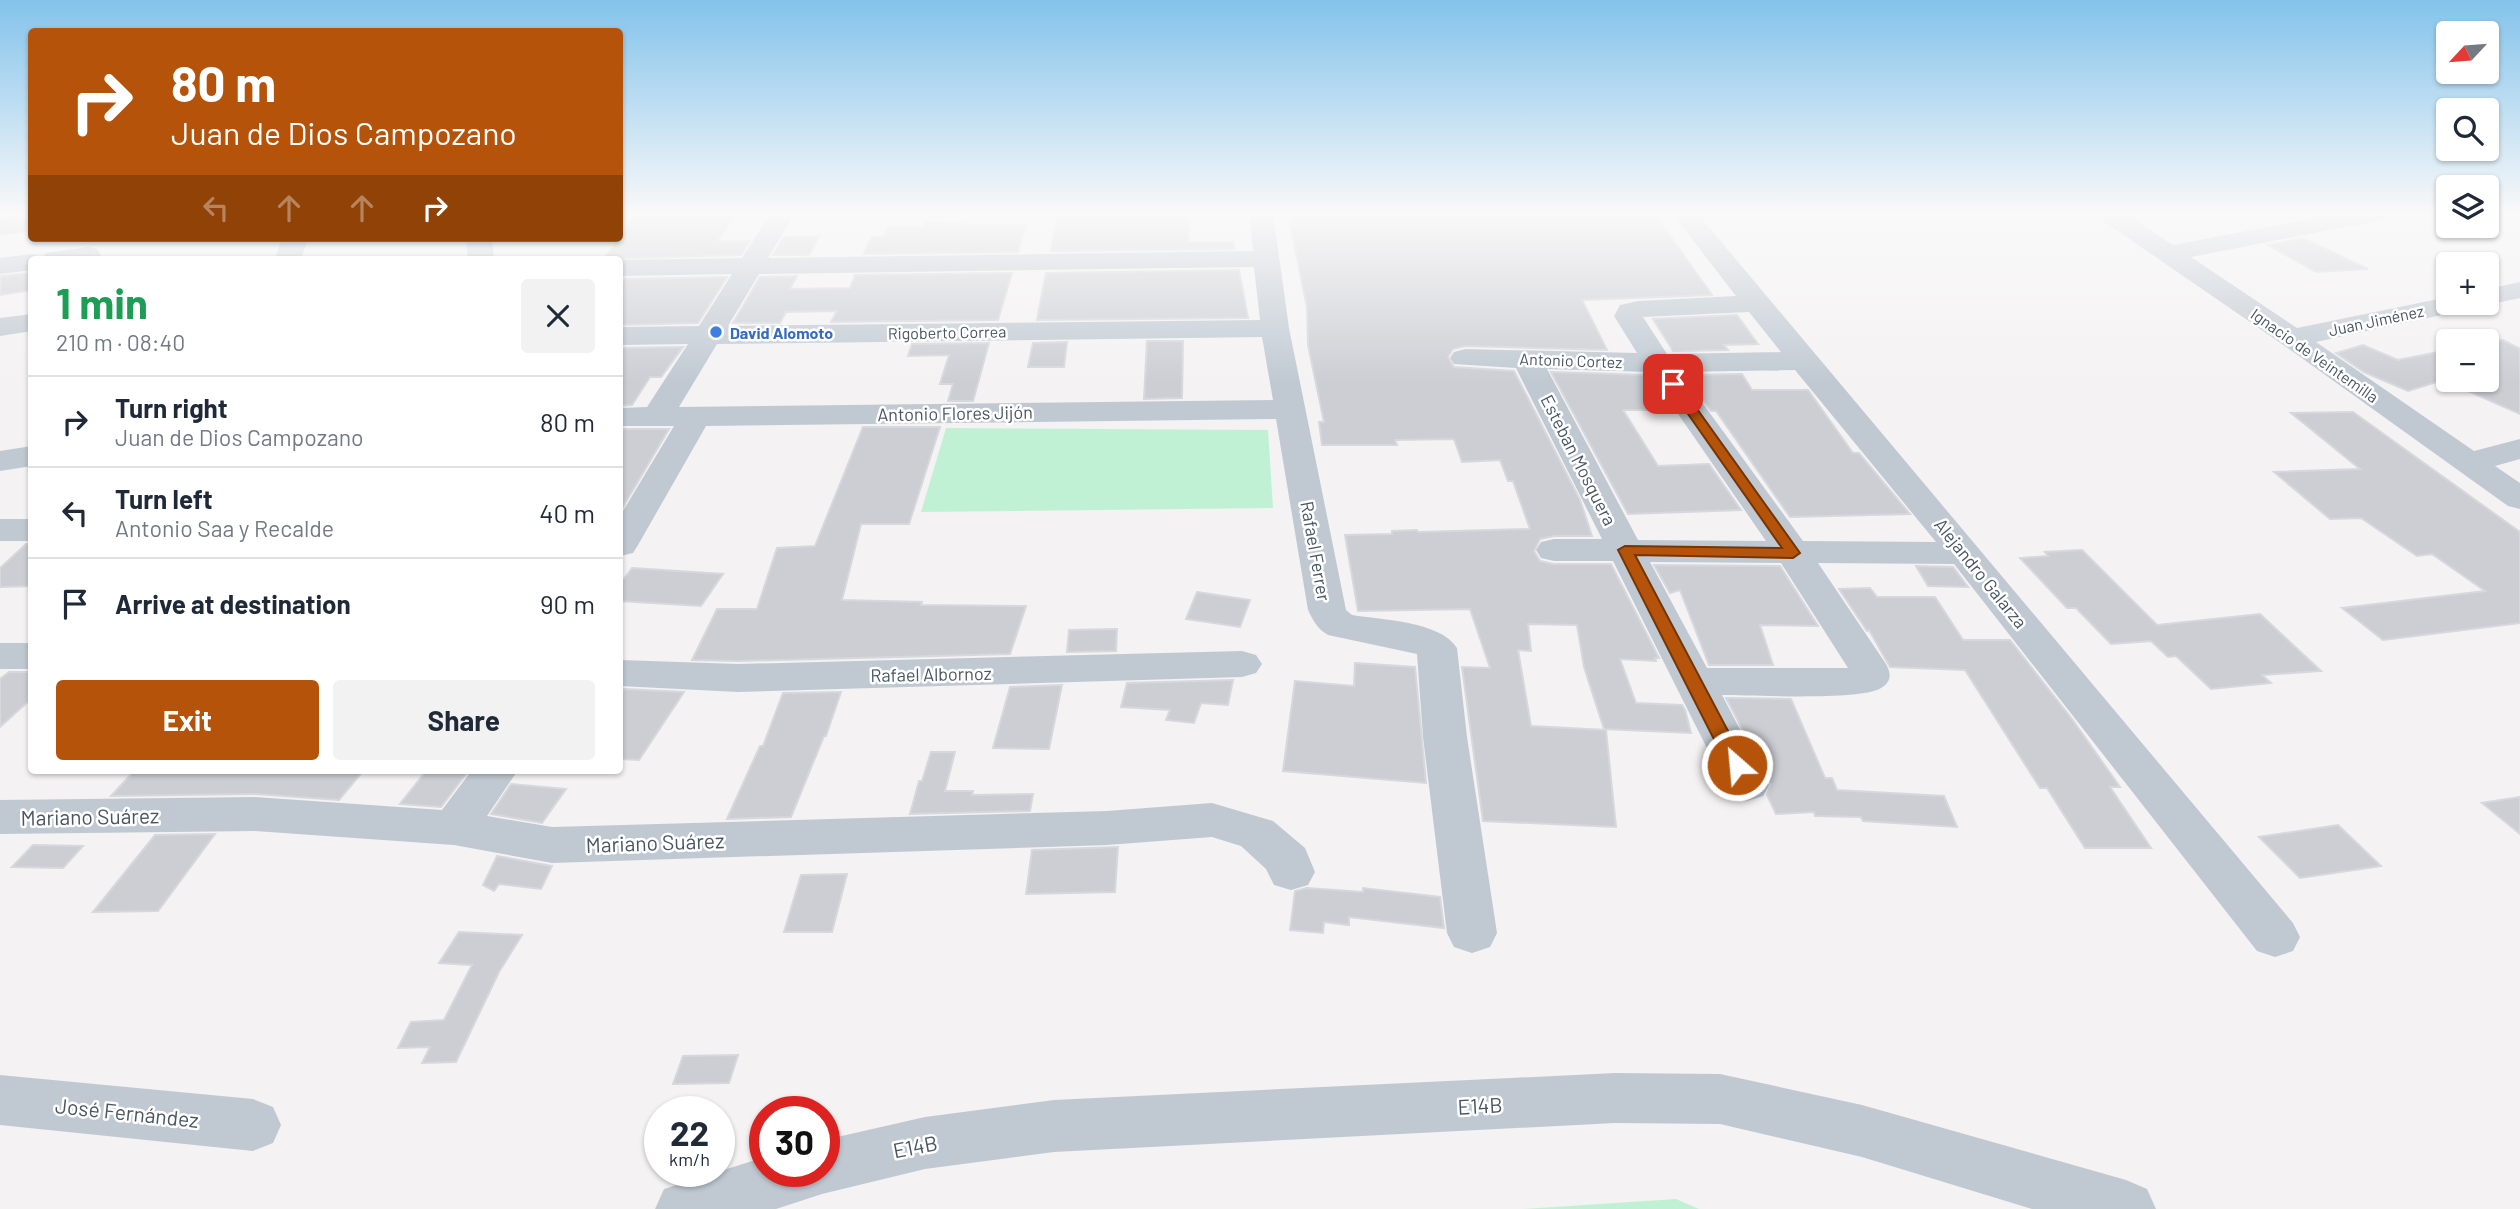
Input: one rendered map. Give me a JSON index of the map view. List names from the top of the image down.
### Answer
{
  "streets": {
    "street": [
      "Juan Jiménez",
      "Rigoberto Correa",
      "Ignacio de Veintemilla",
      "Antonio Cortez",
      "Antonio Flores Jijón",
      "Esteban Mosquera",
      "Rafael Ferrer",
      "Alejandro Galarza",
      "Rafael Albornoz",
      "Mariano Suárez",
      "E14B",
      "José Fernández"
    ]
  },
  "crossings": [
    ["Juan Jiménez", "Ignacio de Veintemilla"],
    ["Rigoberto Correa", "Rafael Ferrer"],
    ["Antonio Cortez", "Esteban Mosquera"],
    ["Antonio Cortez", "Alejandro Galarza"],
    ["Antonio Flores Jijón", "Rafael Ferrer"]
  ],
  "places": ["David Alomoto"],
  "north": "bottom left",
  "page": {
    "map_buttons": ["+", "−"],
    "turn": ["80 m", "Juan de Dios Campozano"],
    "heading": ["1 min", "210 m · 08:40"],
    "list": [
      {
        "name": "Turn right",
        "note": "Juan de Dios Campozano",
        "value": "80 m"
      },
      {
        "name": "Turn left",
        "note": "Antonio Saa y Recalde",
        "value": "40 m"
      },
      {
        "name": "Arrive at destination",
        "value": "90 m"
      }
    ],
    "buttons": ["Exit", "Share"],
    "speed": "22 km/h",
    "limit": "30"
  }
}
